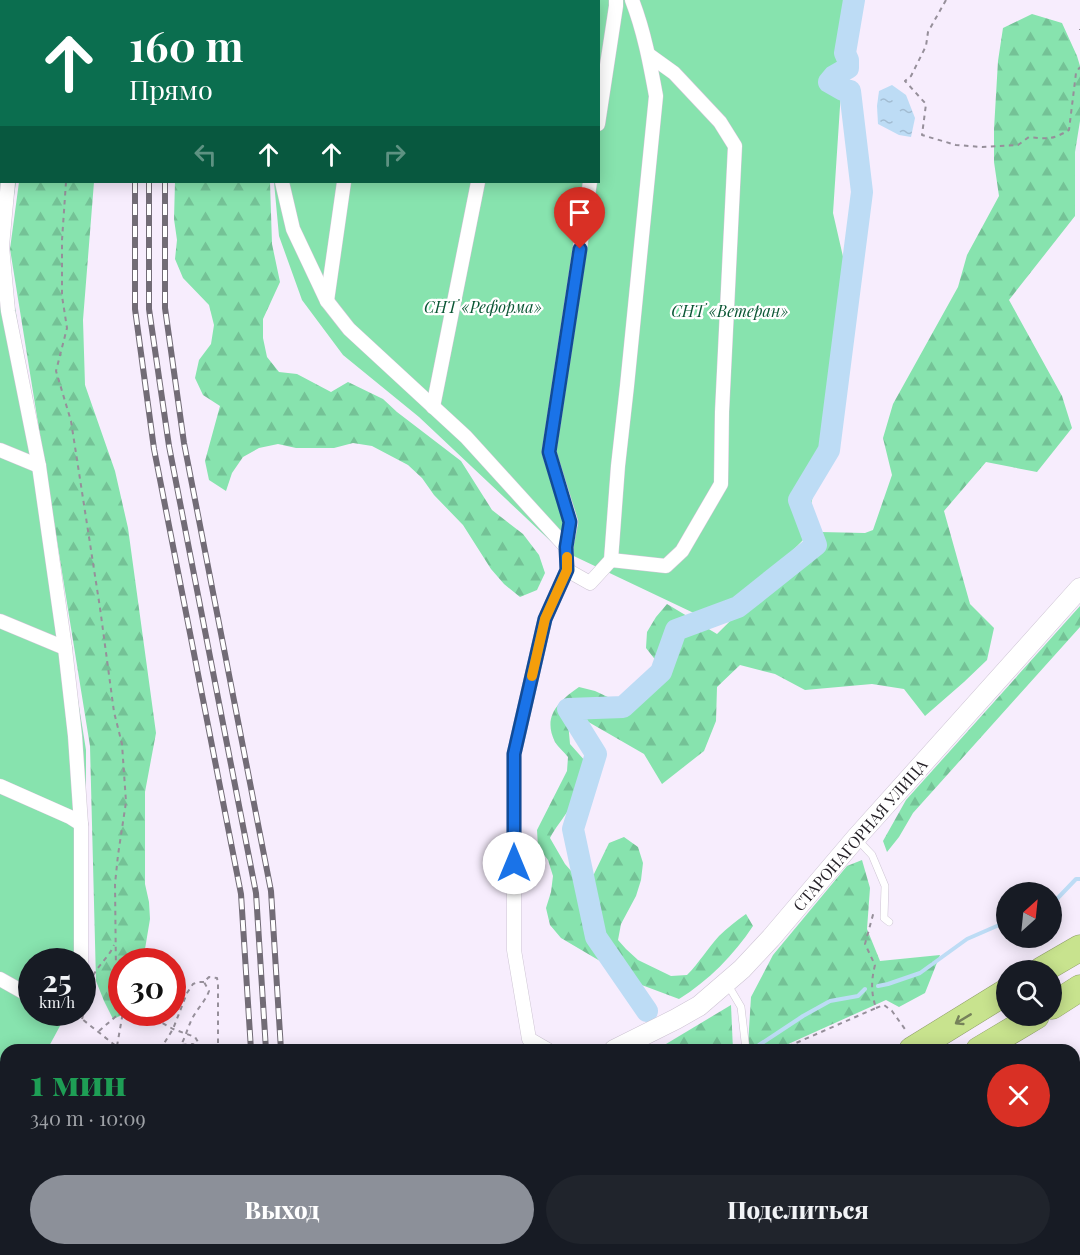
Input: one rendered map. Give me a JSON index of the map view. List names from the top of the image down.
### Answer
{
  "streets": {
    "main road": ["СТАРОНАГОРНАЯ УЛИЦА"]
  },
  "parks": ["СНТ «Реформа»", "СНТ «Ветеран»"],
  "north": "top right",
  "page": {
    "turn": ["160 m", "Прямо"],
    "speed": "25 km/h",
    "limit": "30",
    "heading": ["1 мин", "340 m · 10:09"],
    "buttons": ["Выход", "Поделиться"]
  }
}
